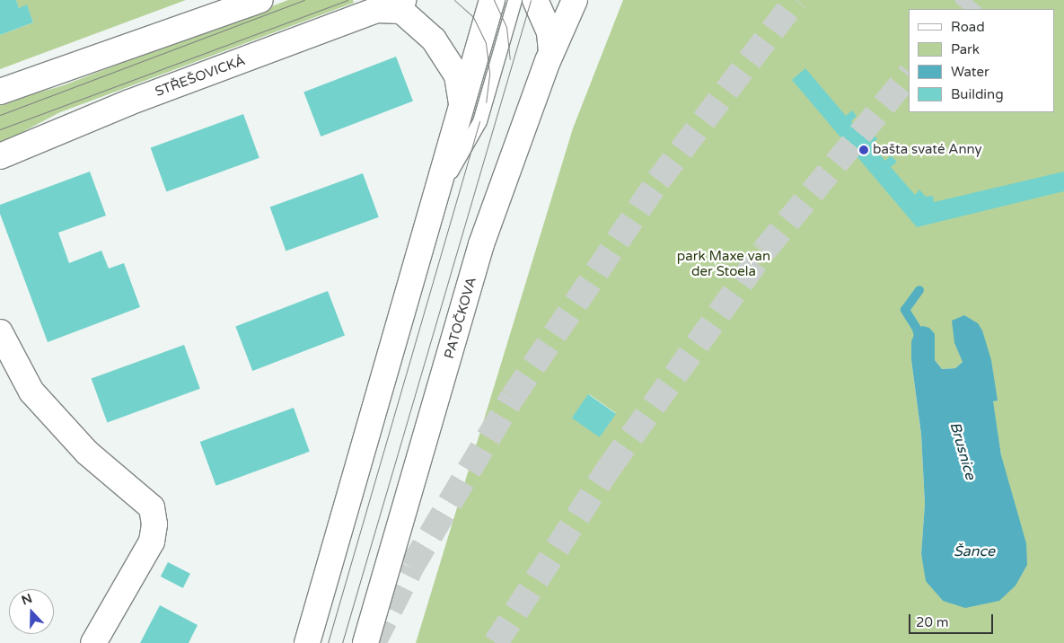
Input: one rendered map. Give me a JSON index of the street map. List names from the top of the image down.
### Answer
{
  "streets": {
    "main road": ["STŘEŠOVICKÁ", "PATOČKOVA"]
  },
  "water": ["Brusnice", "Šance"],
  "parks": ["park Maxe van der Stoela"],
  "places": ["bašta svaté Anny"],
  "legend": [
    "Road",
    "Park",
    "Water",
    "Building"
  ],
  "scale_bar": "20 m",
  "north": "top"
}
